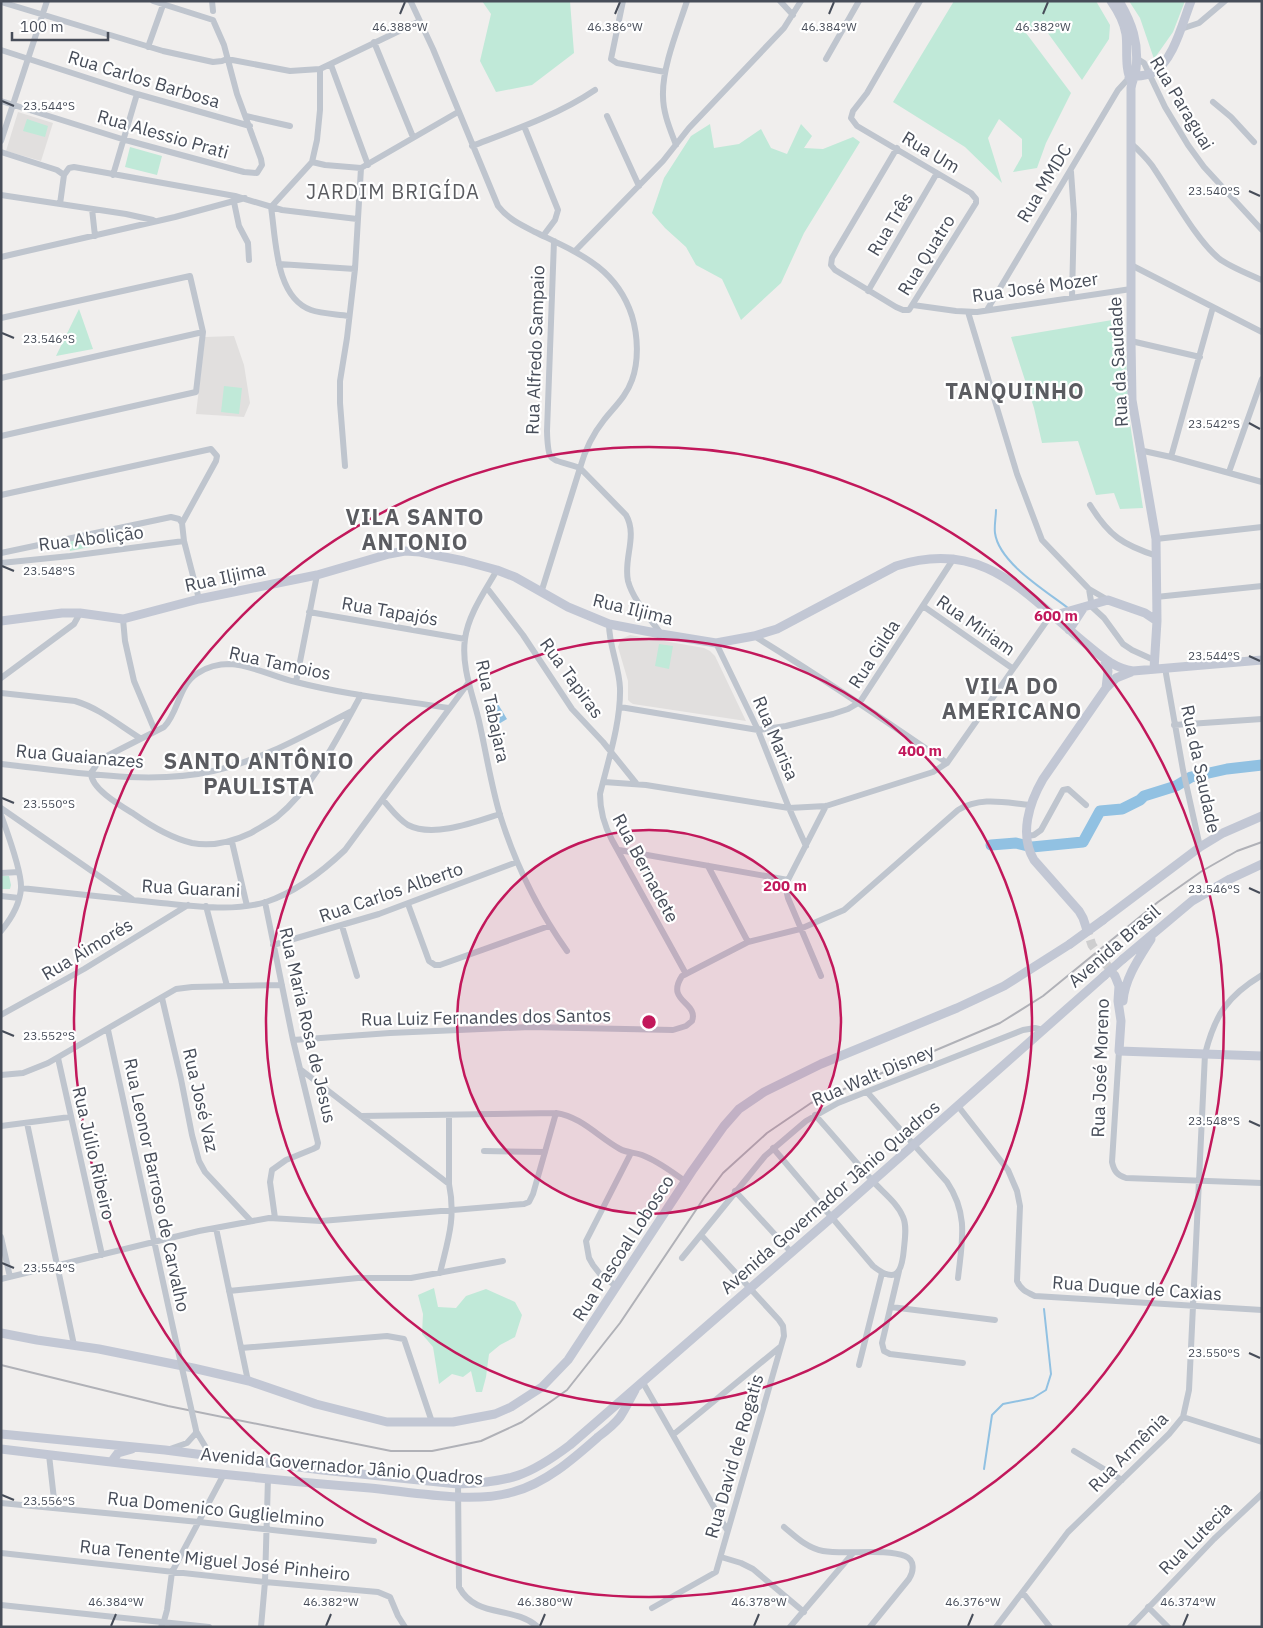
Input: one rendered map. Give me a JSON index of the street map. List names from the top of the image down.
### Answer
{
  "streets": {
    "main road": [
      "Rua da Saudade",
      "Rua Iljima",
      "Avenida Brasil",
      "Rua José Moreno",
      "Avenida Governador Jânio Quadros",
      "Rua Pascoal Lobosco"
    ],
    "street": [
      "Rua Carlos Barbosa",
      "Rua Paraguai",
      "Rua Alessio Prati",
      "Rua Um",
      "Rua MMDC",
      "Rua Três",
      "Rua Quatro",
      "Rua José Mozer",
      "Rua Alfredo Sampaio",
      "Rua Abolição",
      "Rua Tapajós",
      "Rua Miriam",
      "Rua Gilda",
      "Rua Tamoios",
      "Rua Tapiras",
      "Rua Tabajara",
      "Rua Marisa",
      "Rua Guaianazes",
      "Rua Bernadete",
      "Rua Guarani",
      "Rua Carlos Alberto",
      "Rua Aimorés",
      "Rua Luiz Fernandes dos Santos",
      "Rua Maria Rosa de Jesus",
      "Rua Walt Disney",
      "Rua José Vaz",
      "Rua Júlio Ribeiro",
      "Rua Leonor Barroso de Carvalho",
      "Rua Duque de Caxias",
      "Rua Armênia",
      "Rua David de Rogatis",
      "Rua Domenico Guglielmino",
      "Rua Lutecia",
      "Rua Tenente Miguel José Pinheiro"
    ]
  },
  "crossings": [
    ["Rua Carlos Barbosa", "Rua Alessio Prati"],
    ["Rua Um", "Rua Três"],
    ["Rua Um", "Rua Quatro"],
    ["Rua MMDC", "Rua José Mozer"],
    ["Rua MMDC", "Rua da Saudade"],
    ["Rua Três", "Rua Quatro"],
    ["Rua Quatro", "Rua José Mozer"],
    ["Rua José Mozer", "Rua da Saudade"],
    ["Rua da Saudade", "Rua Iljima"],
    ["Rua da Saudade", "Rua Pascoal Lobosco"],
    ["Rua Iljima", "Rua Gilda"],
    ["Rua Iljima", "Rua Tabajara"],
    ["Rua Iljima", "Rua Marisa"],
    ["Rua Iljima", "Rua Bernadete"],
    ["Rua Tapajós", "Rua Tabajara"],
    ["Rua Miriam", "Rua Gilda"],
    ["Rua Gilda", "Rua Marisa"],
    ["Rua Gilda", "Rua Bernadete"],
    ["Rua Tamoios", "Rua Guaianazes"],
    ["Rua Tamoios", "Rua Guarani"],
    ["Rua Tapiras", "Rua Tabajara"],
    ["Rua Tapiras", "Rua Bernadete"],
    ["Rua Tabajara", "Rua Guarani"],
    ["Rua Tabajara", "Rua Carlos Alberto"],
    ["Rua Bernadete", "Rua Luiz Fernandes dos Santos"],
    ["Rua Guarani", "Rua Aimorés"],
    ["Rua Guarani", "Rua Maria Rosa de Jesus"],
    ["Rua Carlos Alberto", "Rua Maria Rosa de Jesus"],
    ["Avenida Brasil", "Rua Walt Disney"],
    ["Avenida Brasil", "Avenida Governador Jânio Quadros"],
    ["Rua Luiz Fernandes dos Santos", "Rua Maria Rosa de Jesus"],
    ["Rua José Moreno", "Rua Armênia"],
    ["Rua Walt Disney", "Avenida Governador Jânio Quadros"],
    ["Rua Walt Disney", "Rua David de Rogatis"],
    ["Avenida Governador Jânio Quadros", "Rua Duque de Caxias"],
    ["Avenida Governador Jânio Quadros", "Rua David de Rogatis"],
    ["Rua Duque de Caxias", "Rua Armênia"]
  ],
  "districts": [
    "JARDIM BRIGÍDA",
    "TANQUINHO",
    "VILA SANTO ANTONIO",
    "VILA DO AMERICANO",
    "SANTO ANTÔNIO PAULISTA"
  ],
  "scale_bar": "100 m",
  "coordinates": [
    "46.386°W",
    "46.384°W",
    "46.382°W",
    "46.388°W",
    "23.544°S",
    "23.540°S",
    "23.546°S",
    "23.542°S",
    "23.548°S",
    "23.550°S",
    "23.552°S",
    "23.554°S",
    "23.556°S",
    "46.380°W",
    "46.378°W",
    "46.376°W",
    "46.374°W"
  ],
  "rings": ["600 m", "400 m", "200 m"]
}
